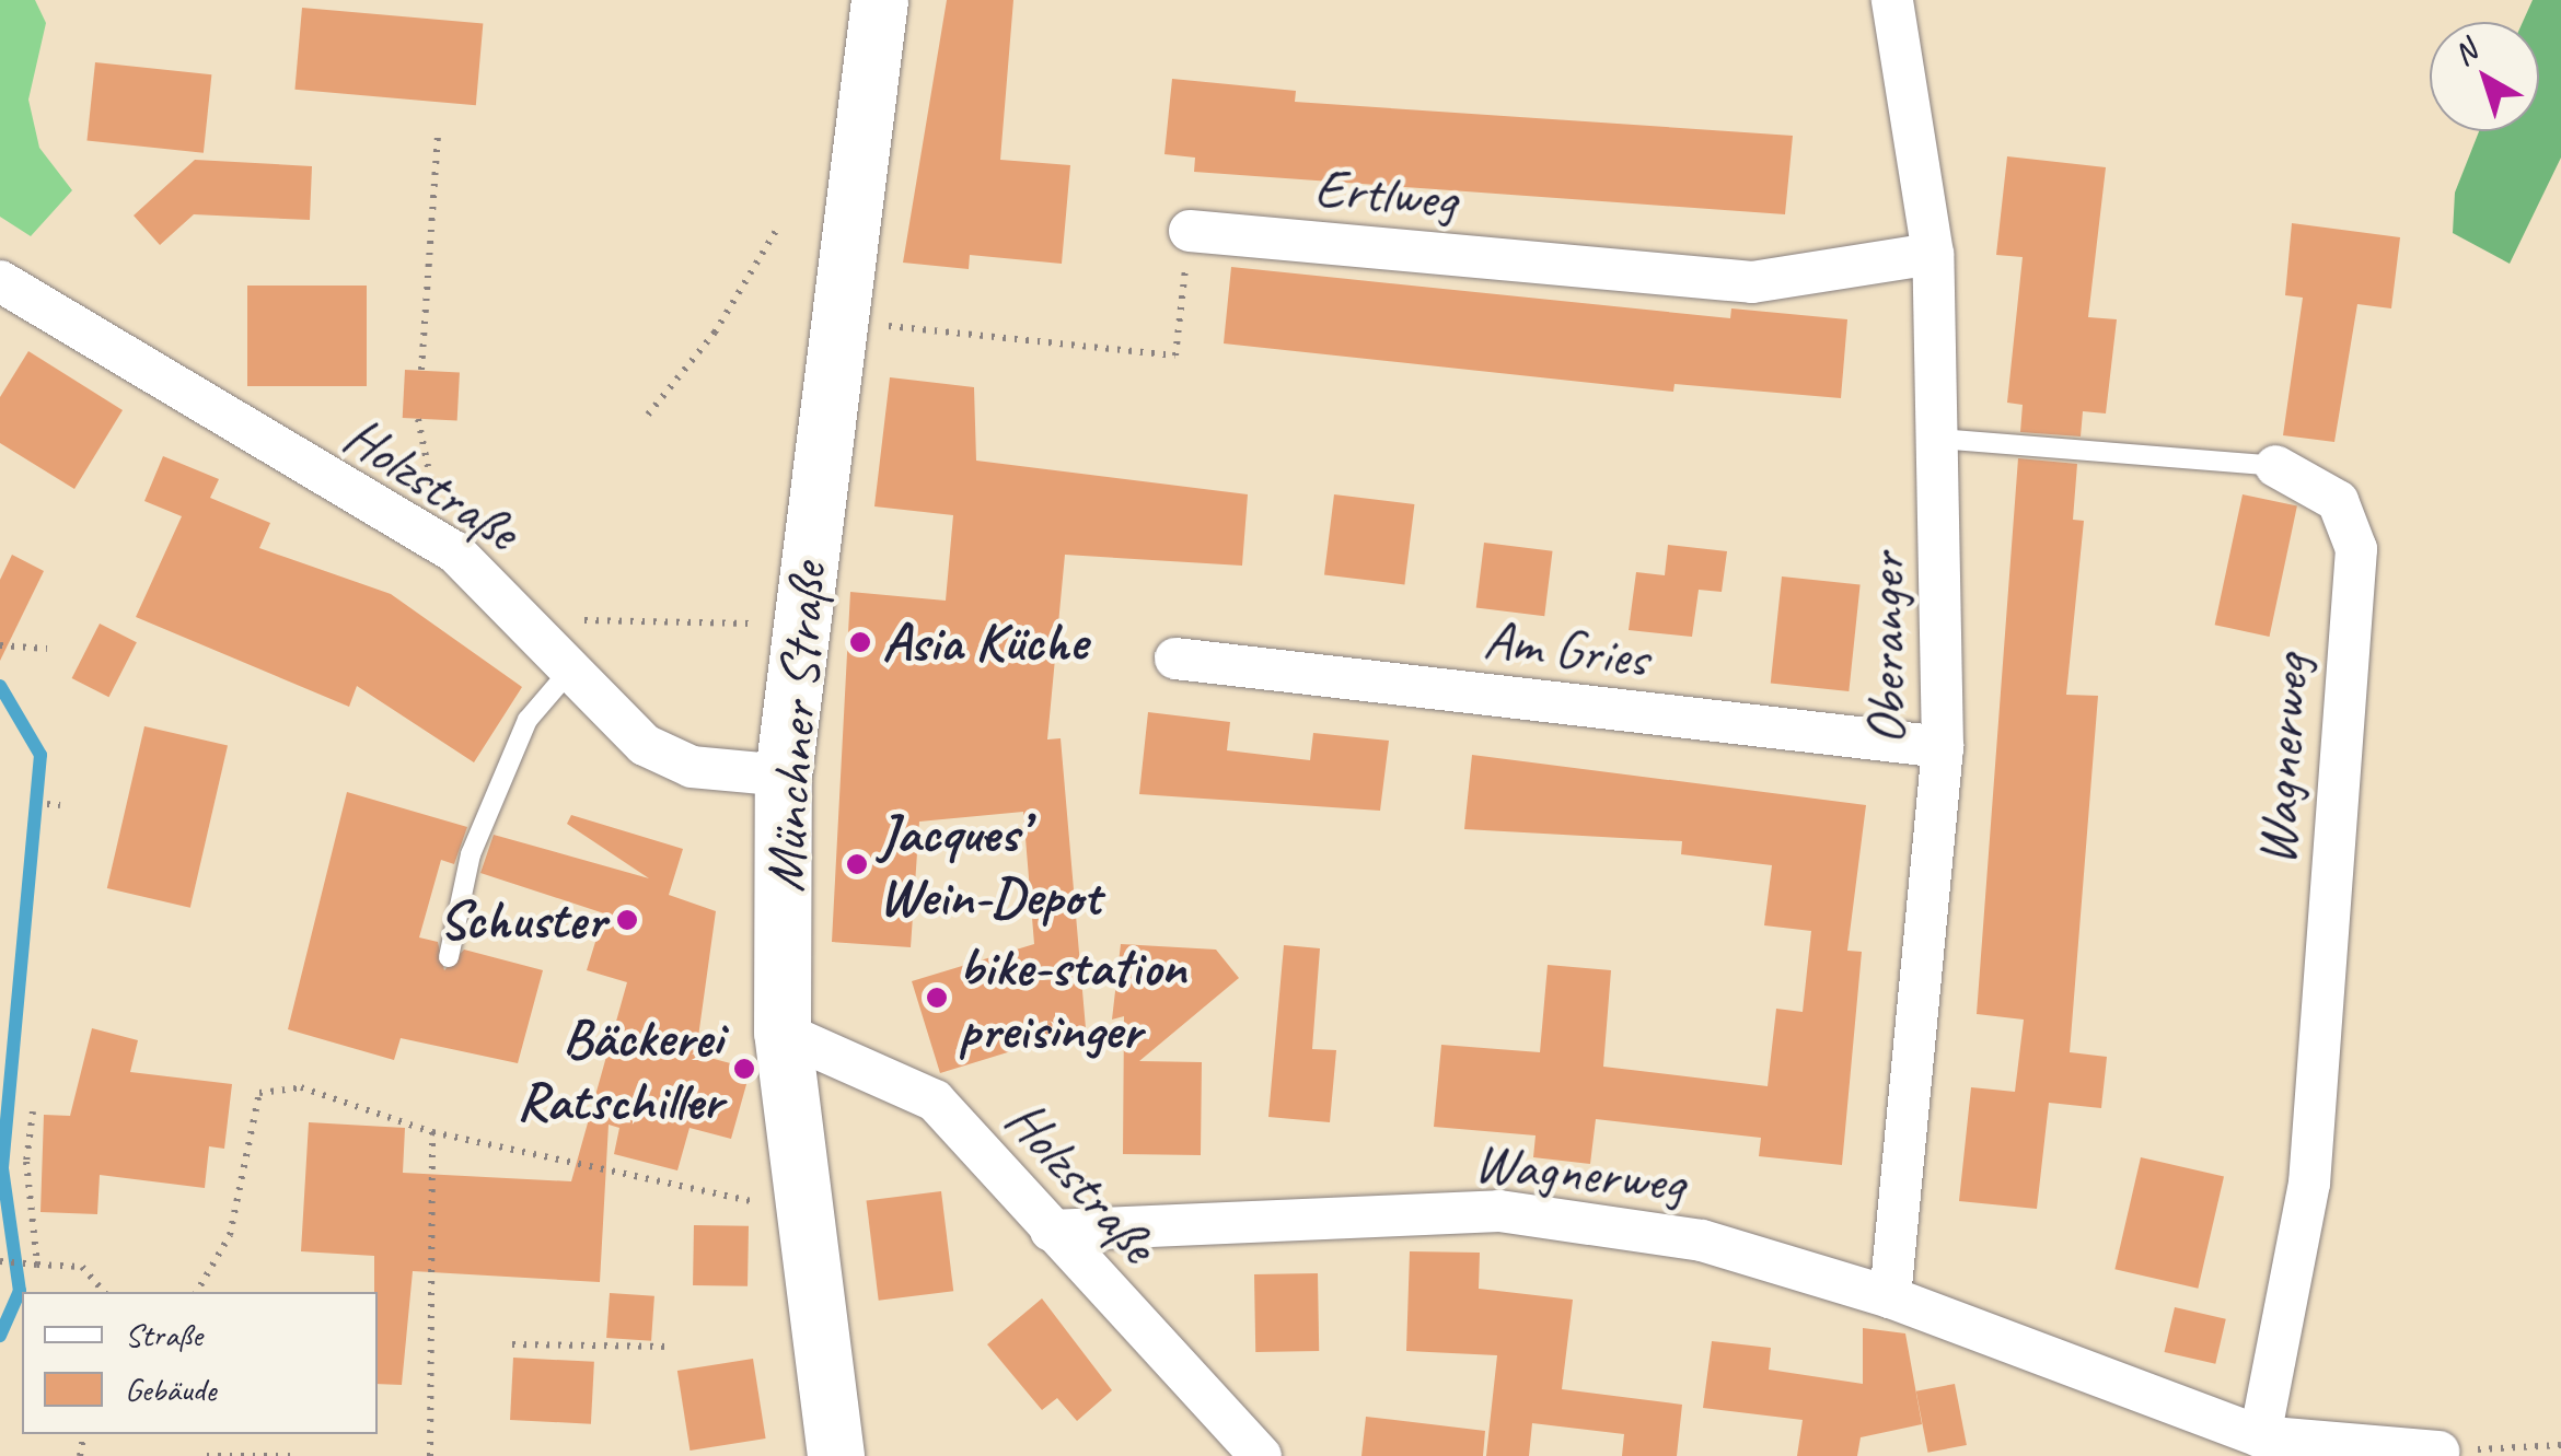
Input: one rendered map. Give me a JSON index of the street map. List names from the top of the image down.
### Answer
{
  "streets": {
    "main road": ["Münchner Straße"],
    "street": [
      "Ertlweg",
      "Holzstraße",
      "Am Gries",
      "Oberanger",
      "Wagnerweg"
    ]
  },
  "crossings": [
    ["Ertlweg", "Oberanger"],
    ["Holzstraße", "Münchner Straße"],
    ["Holzstraße", "Wagnerweg"],
    ["Am Gries", "Oberanger"],
    ["Oberanger", "Wagnerweg"]
  ],
  "places": [
    "Asia Küche",
    "Jacques’ Wein-Depot",
    "Schuster",
    "bike-station preisinger",
    "Bäckerei Ratschiller"
  ],
  "legend": ["Straße", "Gebäude"],
  "north": "top left"
}
